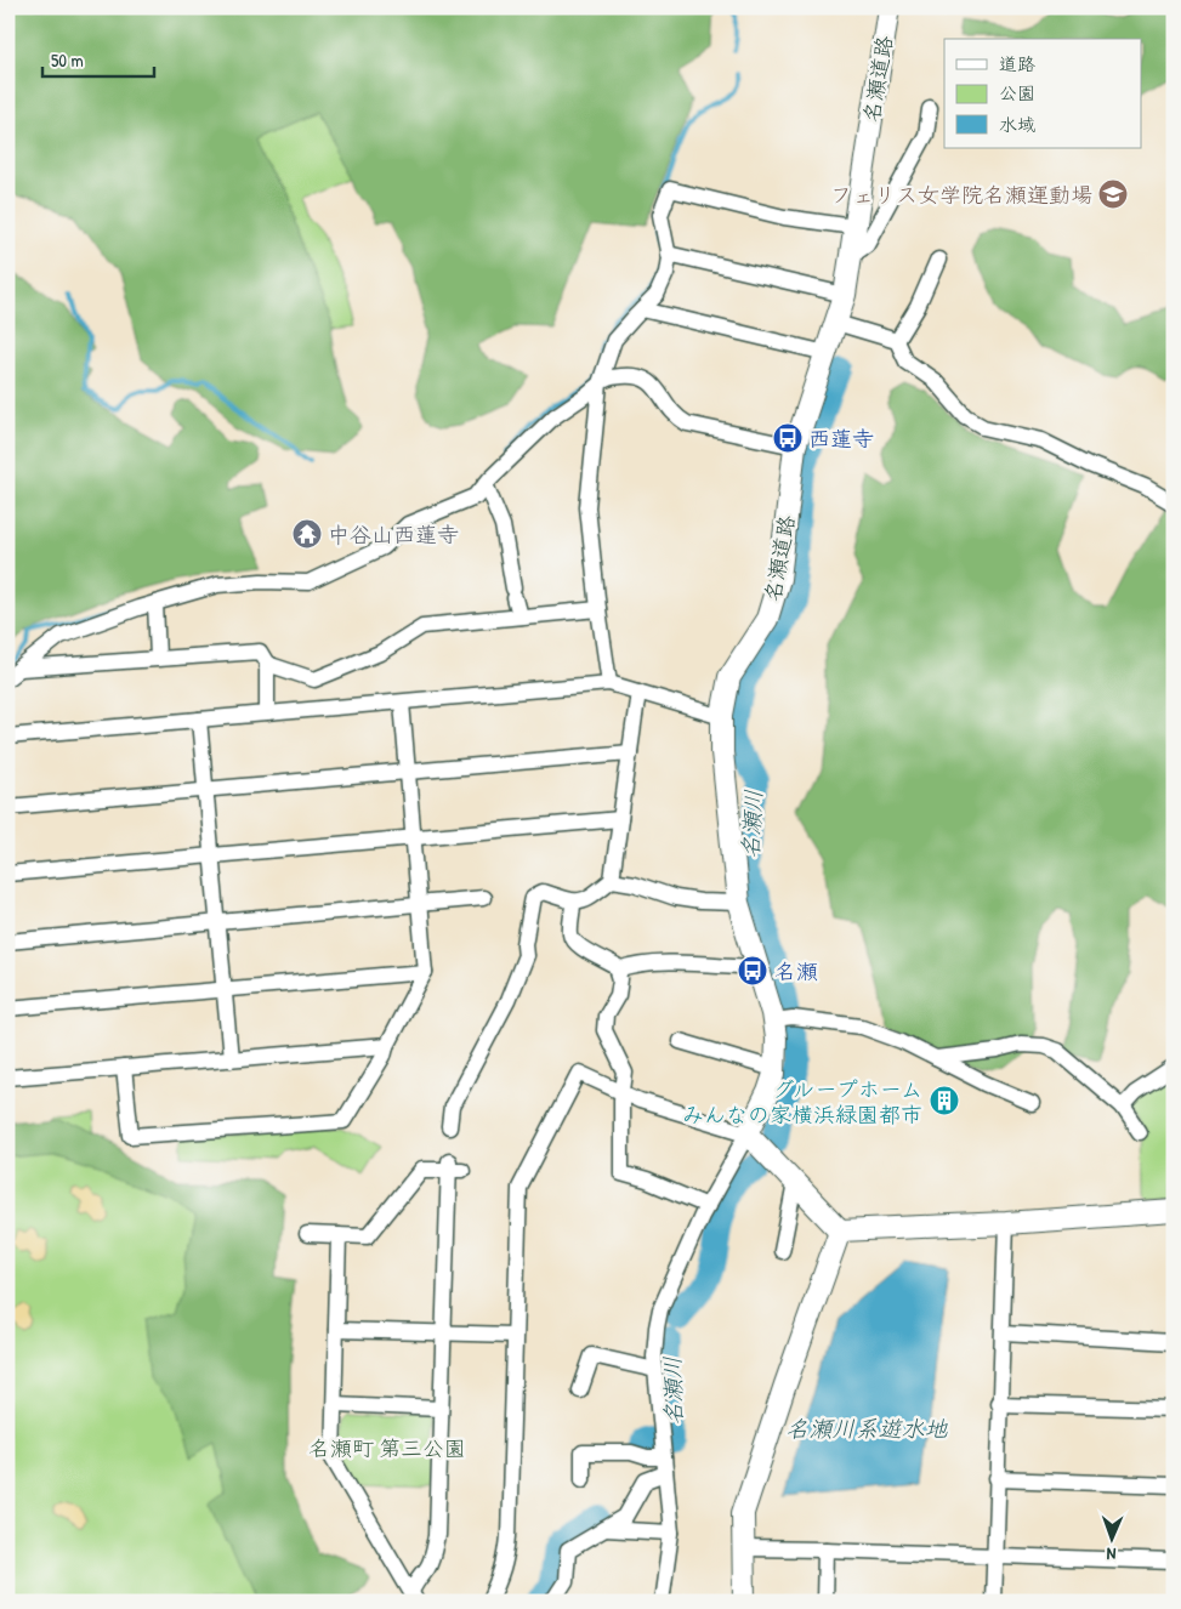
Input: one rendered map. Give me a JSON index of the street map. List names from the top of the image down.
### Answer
{
  "streets": {
    "street": ["名瀬道路"]
  },
  "water": ["名瀬川", "名瀬川系遊水地"],
  "parks": ["名瀬町 第三公園"],
  "places": {
    "school or university": ["フェリス女学院名瀬運動場"],
    "bus stop": ["西蓮寺", "名瀬"],
    "temple": ["中谷山西蓮寺"],
    "building": ["グループホーム みんなの家横浜緑園都市"]
  },
  "legend": ["道路", "公園", "水域"],
  "scale_bar": "50 m",
  "north": "bottom"
}
